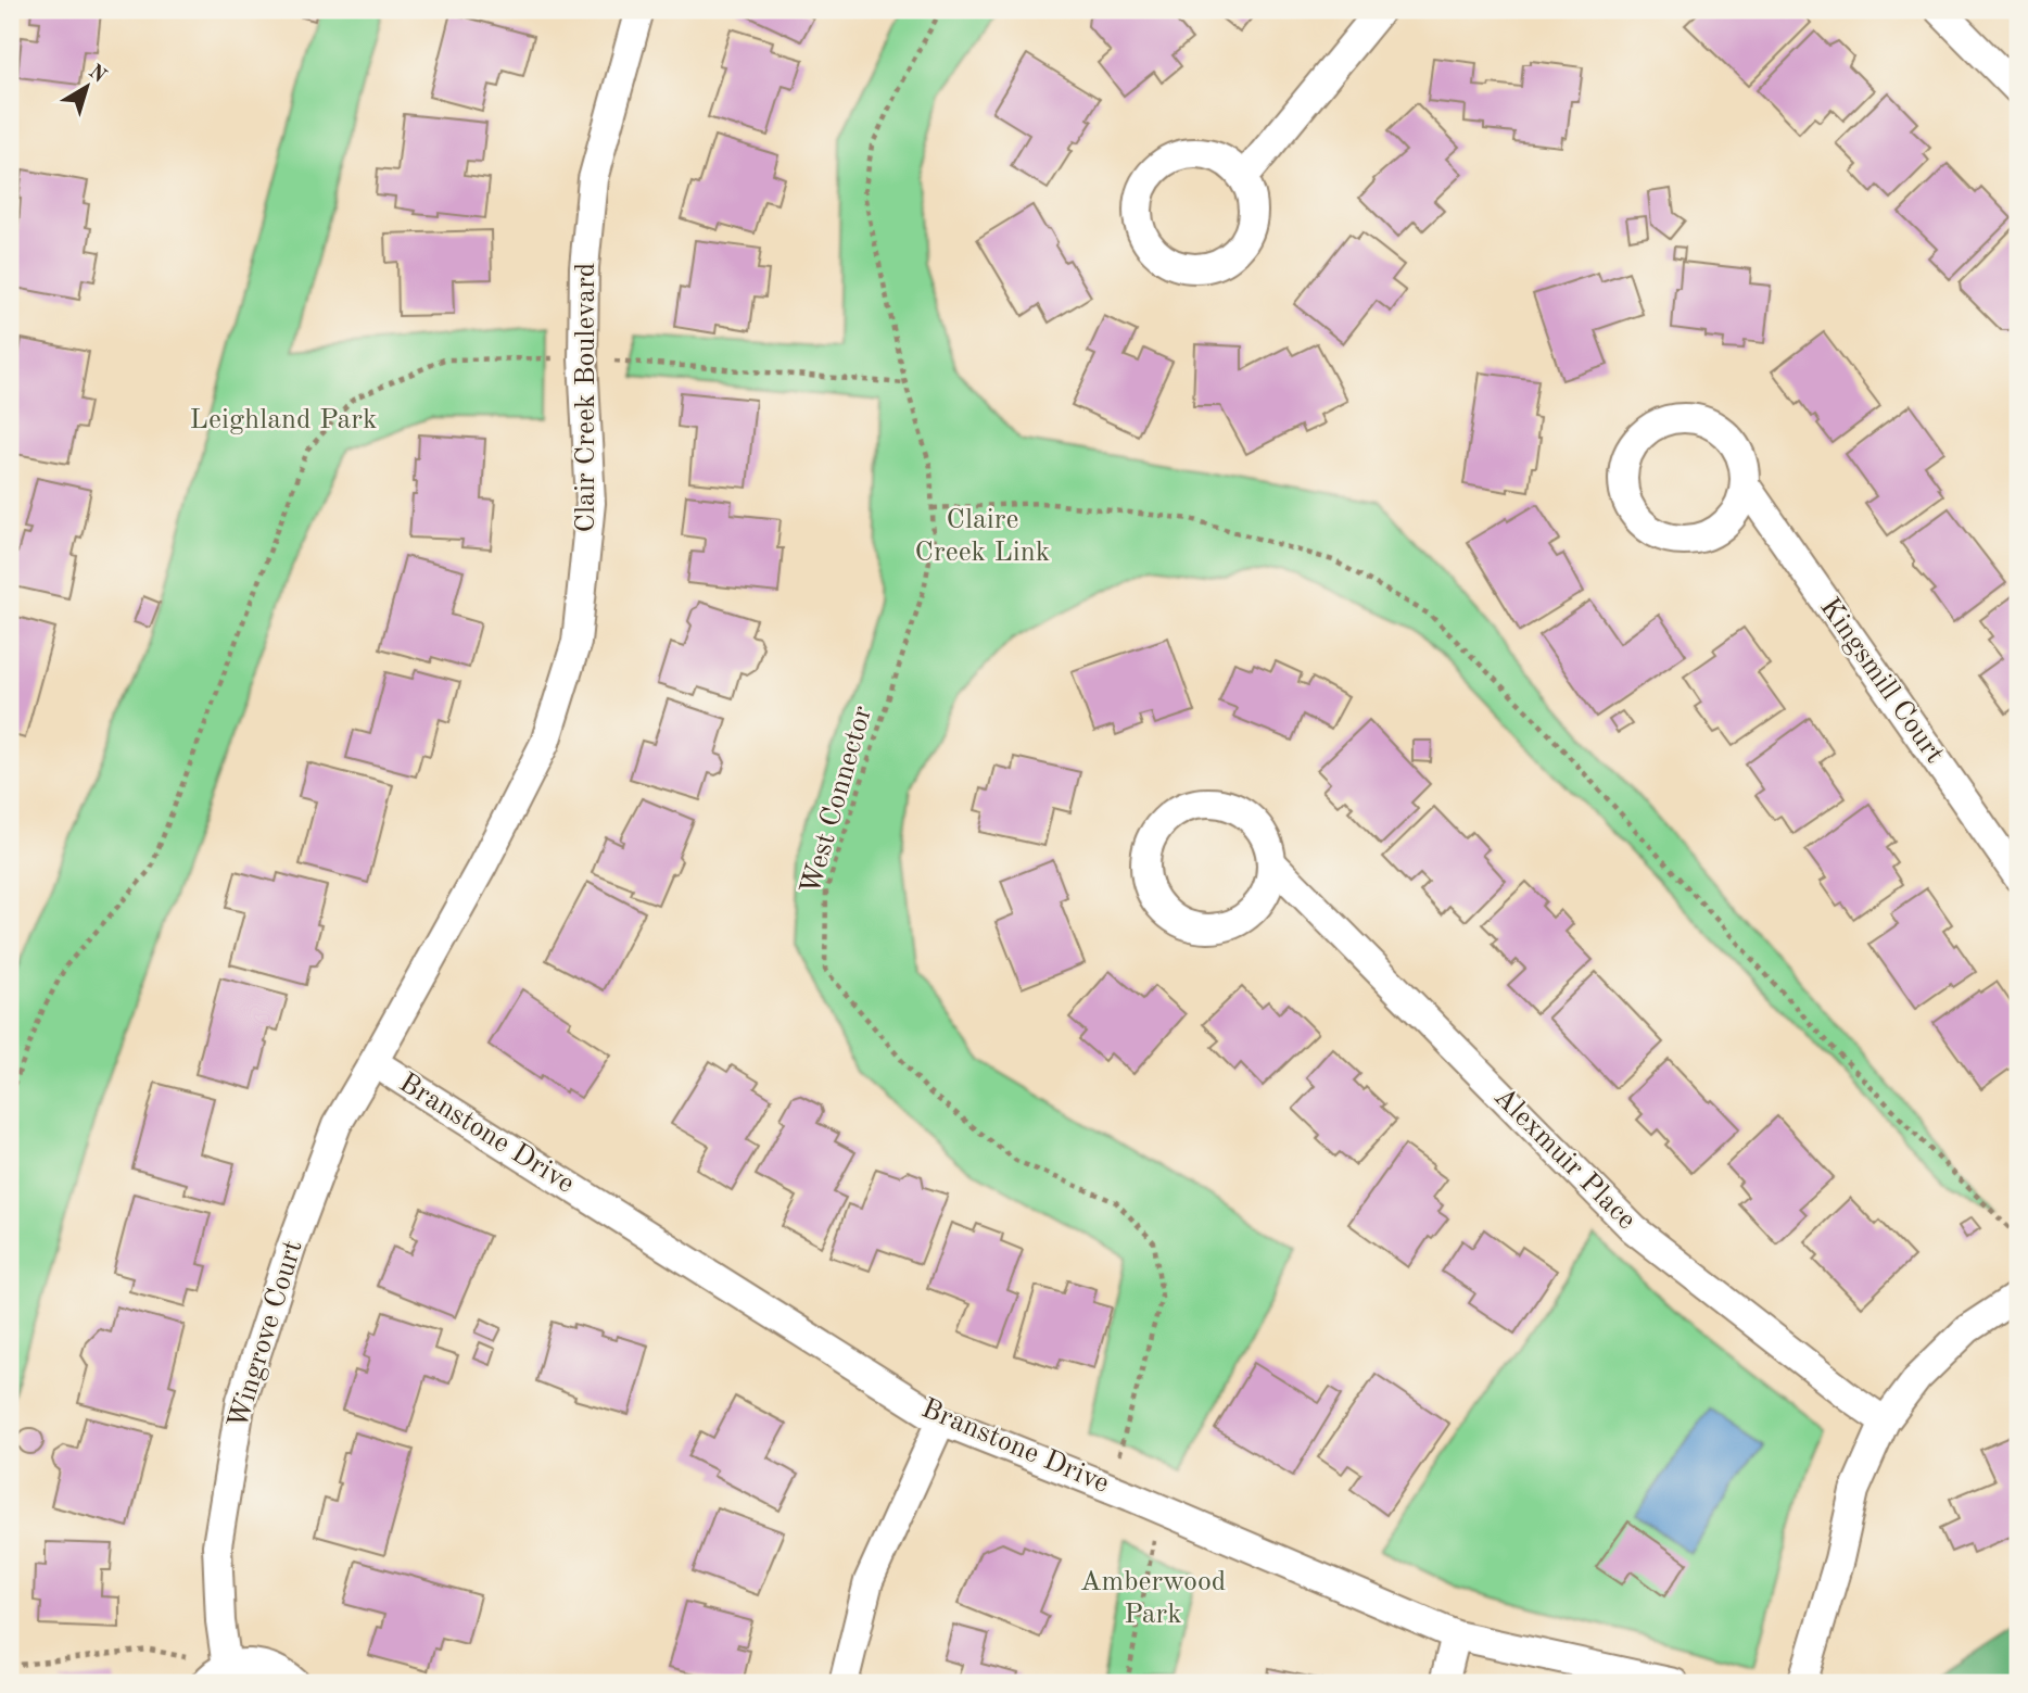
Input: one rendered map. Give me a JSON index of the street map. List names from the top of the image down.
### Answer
{
  "streets": {
    "street": [
      "Clair Creek Boulevard",
      "Kingsmill Court",
      "Branstone Drive",
      "Alexmuir Place",
      "Wingrove Court"
    ],
    "path": ["West Connector"]
  },
  "crossings": [
    ["Clair Creek Boulevard", "Branstone Drive"],
    ["Clair Creek Boulevard", "Wingrove Court"],
    ["Branstone Drive", "Wingrove Court"]
  ],
  "parks": ["Leighland Park", "Claire Creek Link", "Amberwood Park"],
  "north": "top right"
}
